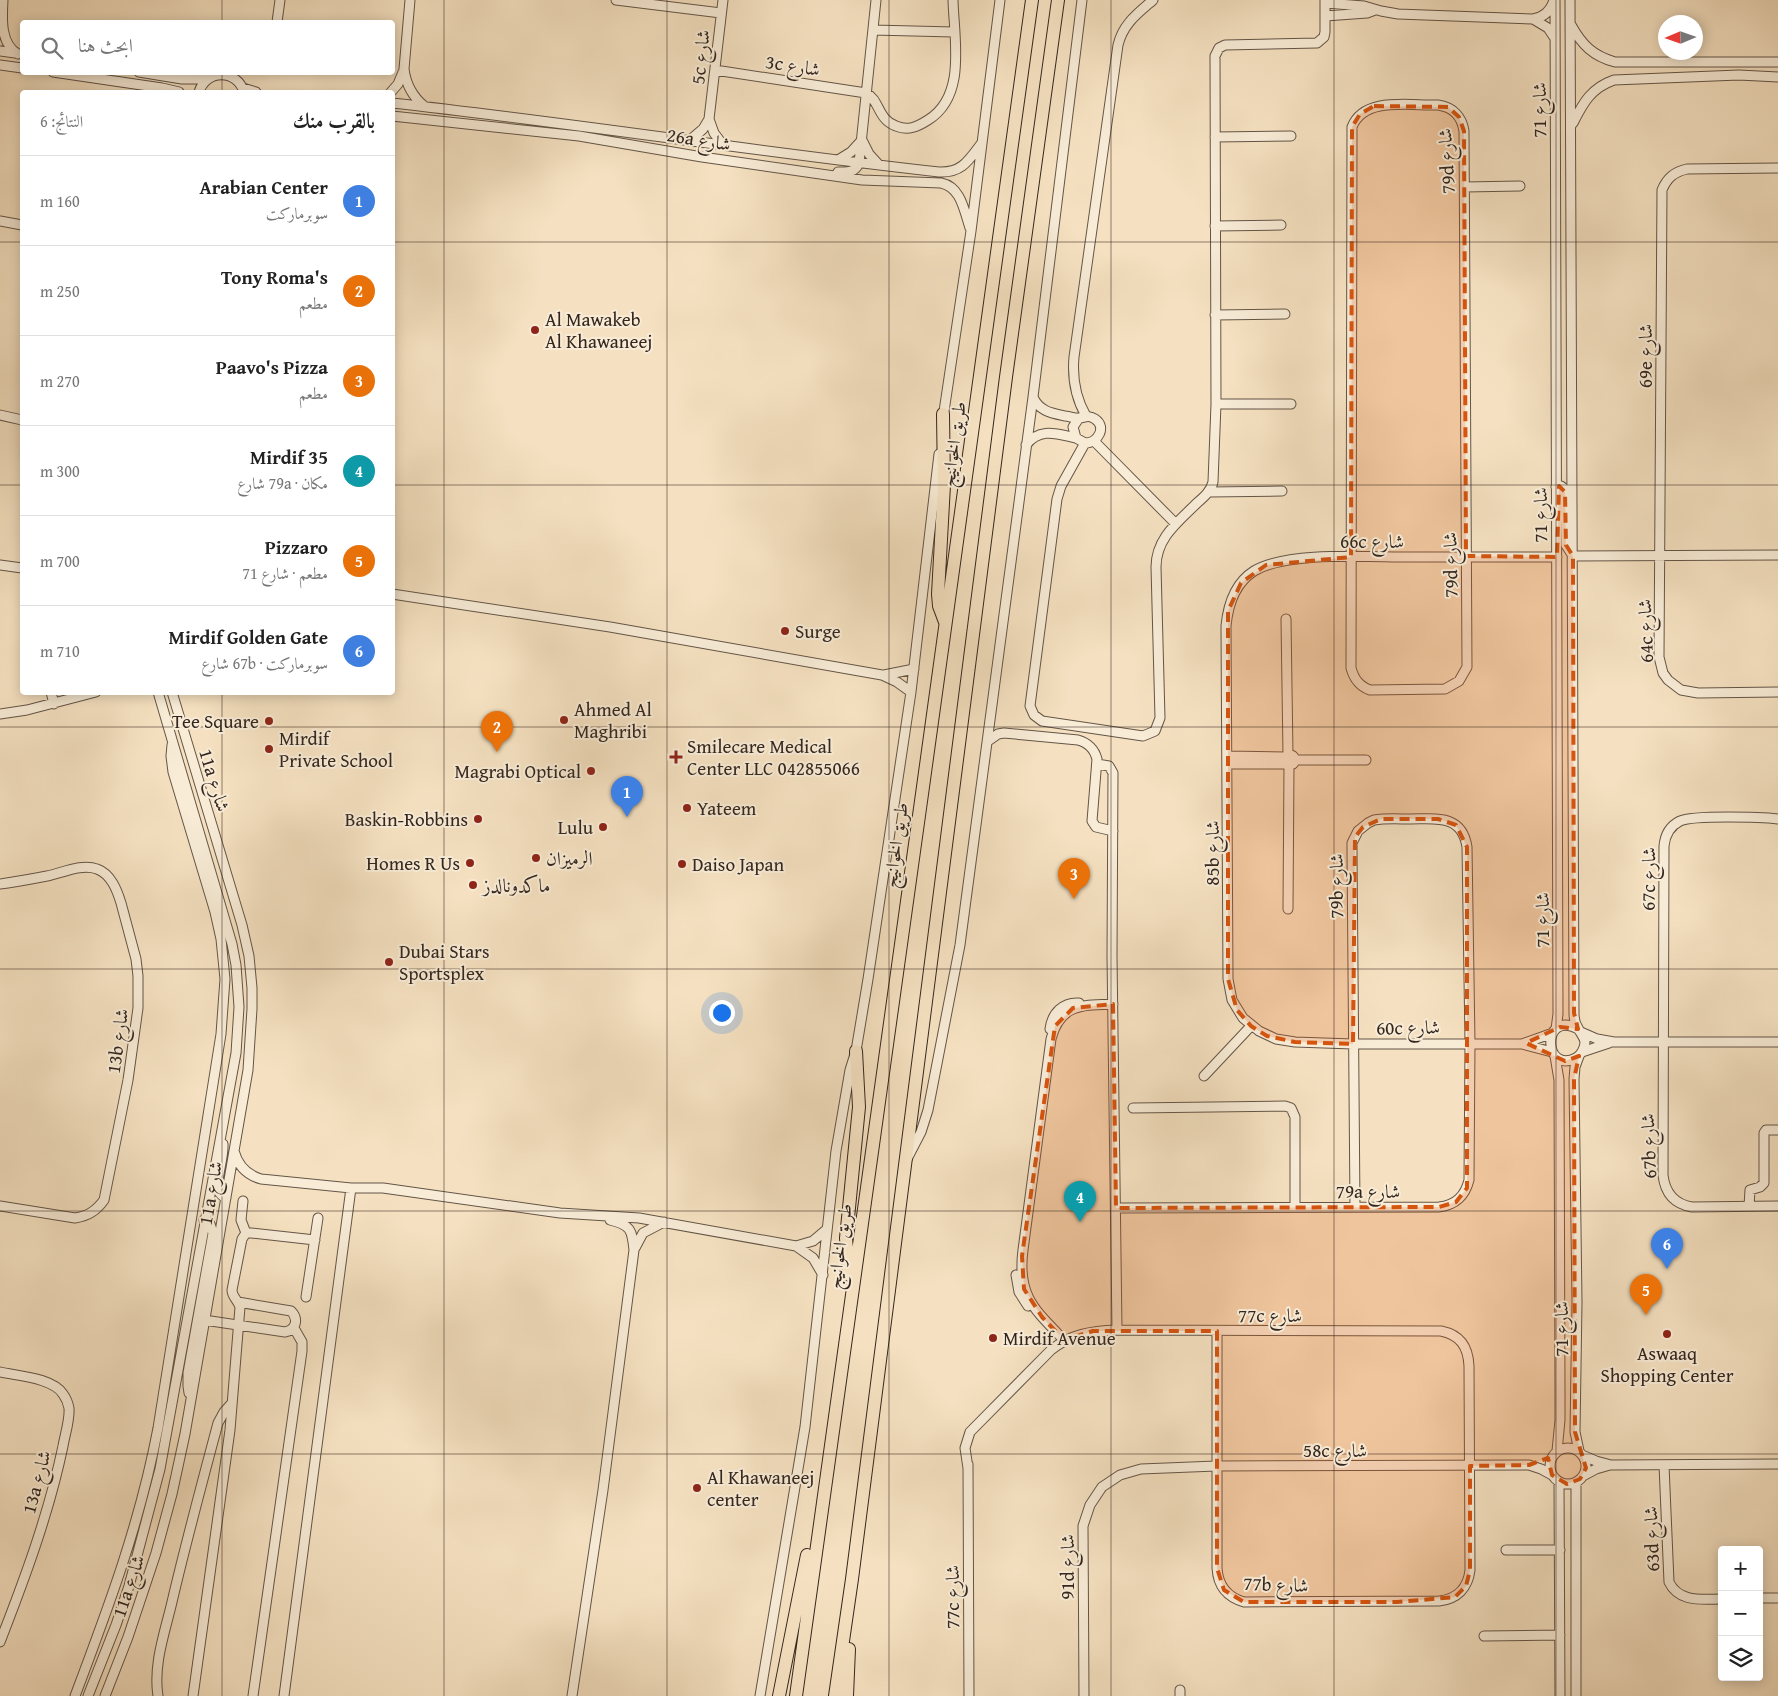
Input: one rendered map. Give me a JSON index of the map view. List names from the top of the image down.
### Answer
{
  "streets": {
    "highway": ["طريق الخوانيج"],
    "street": [
      "5c شارع",
      "3c شارع",
      "شارع 71",
      "26a شارع",
      "79d شارع",
      "69e شارع",
      "66c شارع",
      "64c شارع",
      "11a شارع",
      "85b شارع",
      "67c شارع",
      "79b شارع",
      "60c شارع",
      "13b شارع",
      "67b شارع",
      "79a شارع",
      "77c شارع",
      "58c شارع",
      "13a شارع",
      "63d شارع",
      "91d شارع",
      "77b شارع"
    ]
  },
  "crossings": [
    ["5c شارع", "3c شارع"],
    ["شارع 71", "66c شارع"],
    ["شارع 71", "60c شارع"],
    ["شارع 71", "58c شارع"],
    ["79d شارع", "66c شارع"],
    ["69e شارع", "64c شارع"],
    ["66c شارع", "85b شارع"],
    ["85b شارع", "60c شارع"],
    ["67c شارع", "67b شارع"],
    ["79b شارع", "60c شارع"],
    ["79b شارع", "79a شارع"],
    ["60c شارع", "79a شارع"],
    ["77c شارع", "58c شارع"],
    ["77c شارع", "77b شارع"],
    ["58c شارع", "91d شارع"],
    ["58c شارع", "77b شارع"]
  ],
  "places": {
    "other": [
      "Al Mawakeb Al Khawaneej",
      "Surge",
      "Ahmed Al Maghribi",
      "Tee Square",
      "Mirdif Private School",
      "Magrabi Optical",
      "Yateem",
      "Baskin-Robbins",
      "Lulu",
      "الرميزان",
      "Homes R Us",
      "Daiso Japan",
      "ماكدونالدز",
      "Dubai Stars Sportsplex",
      "Aswaaq Shopping Center",
      "Mirdif Avenue",
      "Al Khawaneej center"
    ],
    "health": ["Smilecare Medical Center LLC 042855066"]
  },
  "north": "left",
  "page": {
    "search": "ابحث هنا",
    "heading": ["بالقرب منك", "النتائج: 6"],
    "list": [
      {
        "mark": "1",
        "name": "Arabian Center",
        "note": "سوبرماركت",
        "value": "160 m"
      },
      {
        "mark": "2",
        "name": "Tony Roma's",
        "note": "مطعم",
        "value": "250 m"
      },
      {
        "mark": "3",
        "name": "Paavo's Pizza",
        "note": "مطعم",
        "value": "270 m"
      },
      {
        "mark": "4",
        "name": "Mirdif 35",
        "note": "مكان · 79a شارع",
        "value": "300 m"
      },
      {
        "mark": "5",
        "name": "Pizzaro",
        "note": "مطعم · شارع 71",
        "value": "700 m"
      },
      {
        "mark": "6",
        "name": "Mirdif Golden Gate",
        "note": "سوبرماركت · 67b شارع",
        "value": "710 m"
      }
    ],
    "pins": [
      "2",
      "1",
      "3",
      "4",
      "6",
      "5"
    ],
    "map_buttons": ["+", "−"]
  }
}
